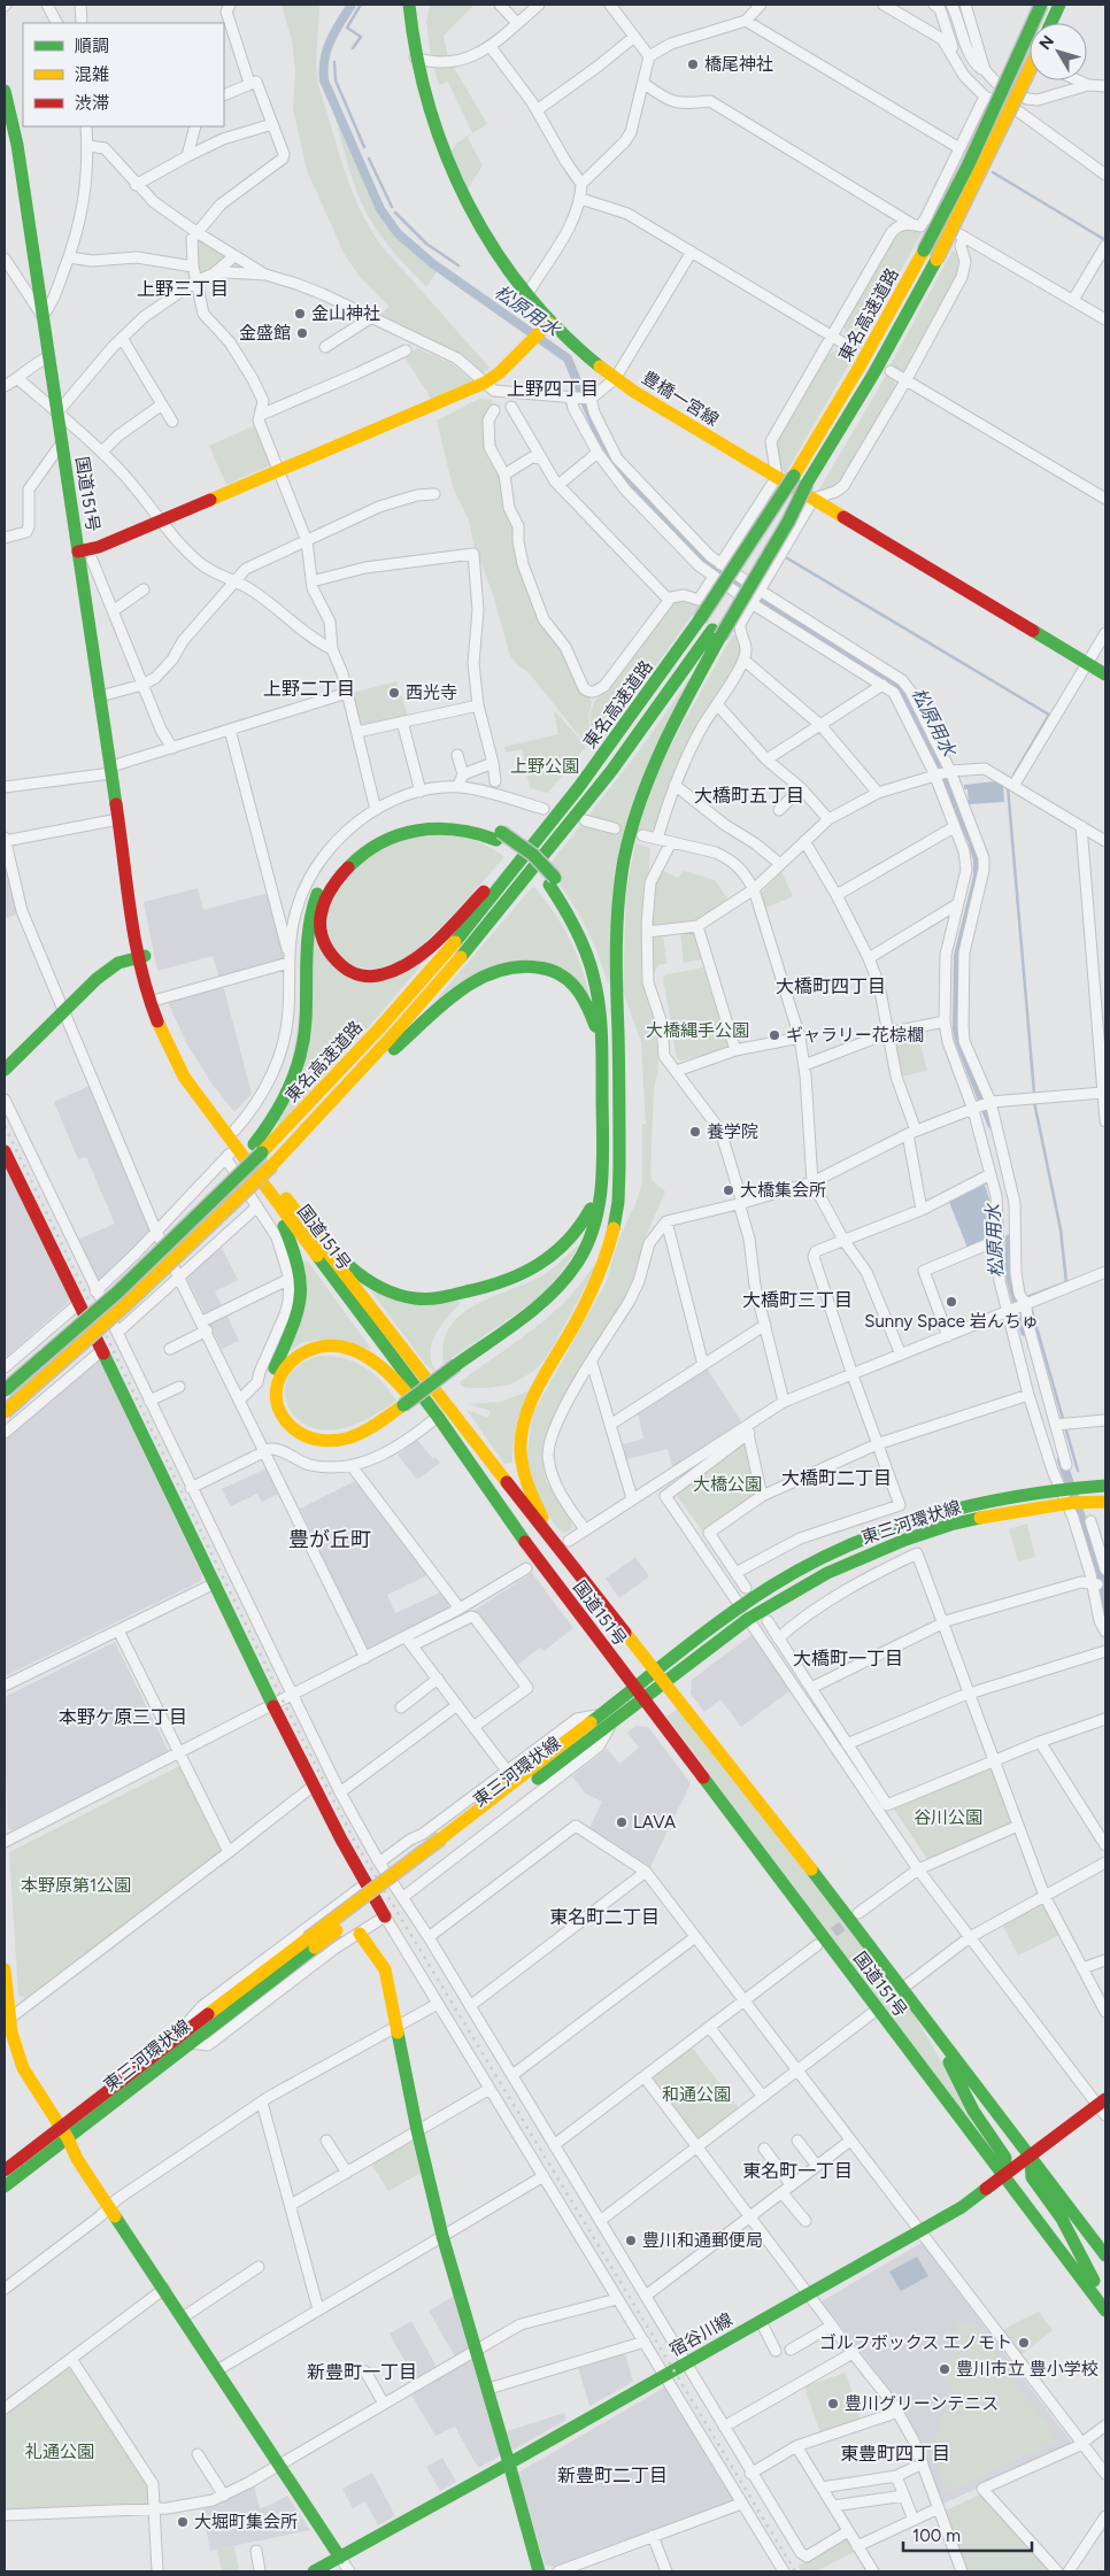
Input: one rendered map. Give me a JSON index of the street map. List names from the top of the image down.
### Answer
{
  "streets": {
    "main road": [
      "東名高速道路",
      "豊橋一宮線",
      "国道151号",
      "東三河環状線",
      "宿谷川線"
    ]
  },
  "crossings": [
    ["国道151号", "東三河環状線"],
    ["国道151号", "宿谷川線"]
  ],
  "districts": [
    "上野三丁目",
    "上野四丁目",
    "上野二丁目",
    "大橋町五丁目",
    "大橋町四丁目",
    "大橋町三丁目",
    "大橋町二丁目",
    "豊が丘町",
    "大橋町一丁目",
    "本野ケ原三丁目",
    "東名町二丁目",
    "東名町一丁目",
    "新豊町一丁目",
    "東豊町四丁目",
    "新豊町二丁目"
  ],
  "water": ["松原用水"],
  "parks": [
    "上野公園",
    "大橋縄手公園",
    "大橋公園",
    "谷川公園",
    "本野原第1公園",
    "和通公園",
    "礼通公園"
  ],
  "places": [
    "橋尾神社",
    "金山神社",
    "金盛館",
    "西光寺",
    "ギャラリー花棕櫚",
    "養学院",
    "大橋集会所",
    "Sunny Space 岩んちゅ",
    "LAVA",
    "豊川和通郵便局",
    "ゴルフボックス エノモト",
    "豊川市立 豊小学校",
    "豊川グリーンテニス",
    "大堀町集会所"
  ],
  "legend": ["順調", "混雑", "渋滞"],
  "scale_bar": "100 m",
  "north": "top left"
}
